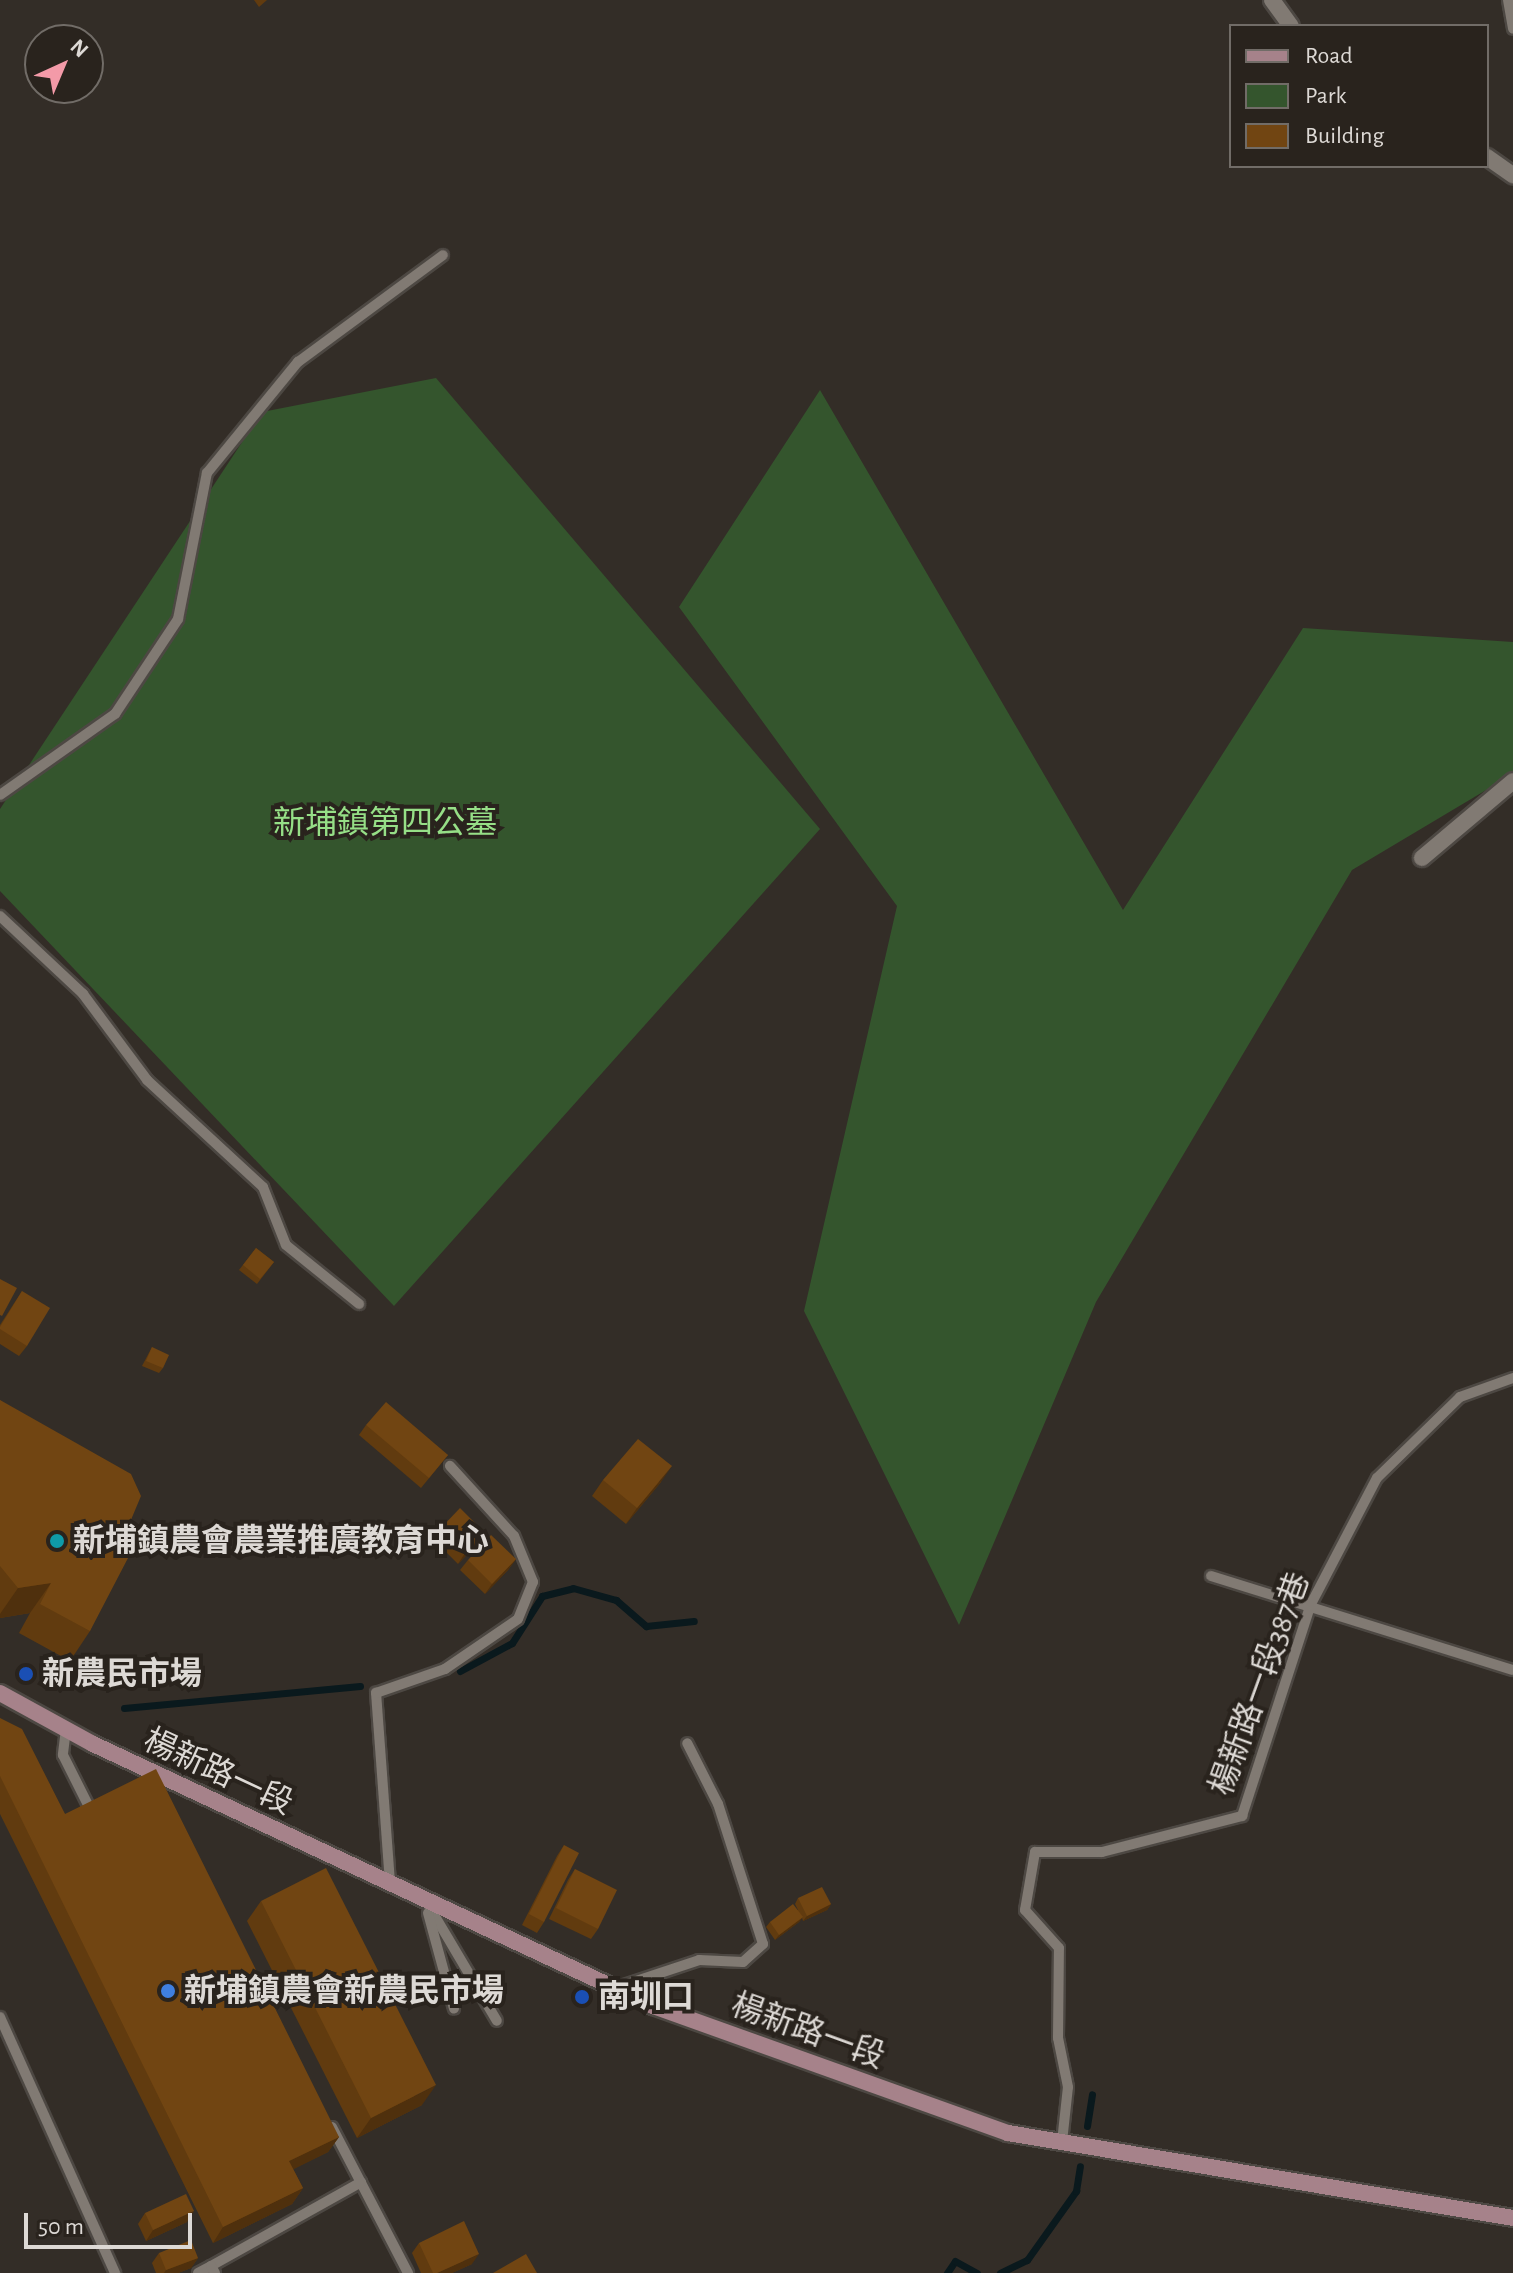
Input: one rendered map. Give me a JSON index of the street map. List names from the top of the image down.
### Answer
{
  "streets": {
    "main road": ["楊新路一段"],
    "lane": ["楊新路一段387巷"]
  },
  "crossings": [
    ["楊新路一段387巷", "楊新路一段"]
  ],
  "parks": ["新埔鎮第四公墓"],
  "places": [
    "新埔鎮農會農業推廣教育中心",
    "新農民市場",
    "新埔鎮農會新農民市場",
    "南圳口"
  ],
  "legend": ["Road", "Park", "Building"],
  "scale_bar": "50 m",
  "north": "top right"
}
